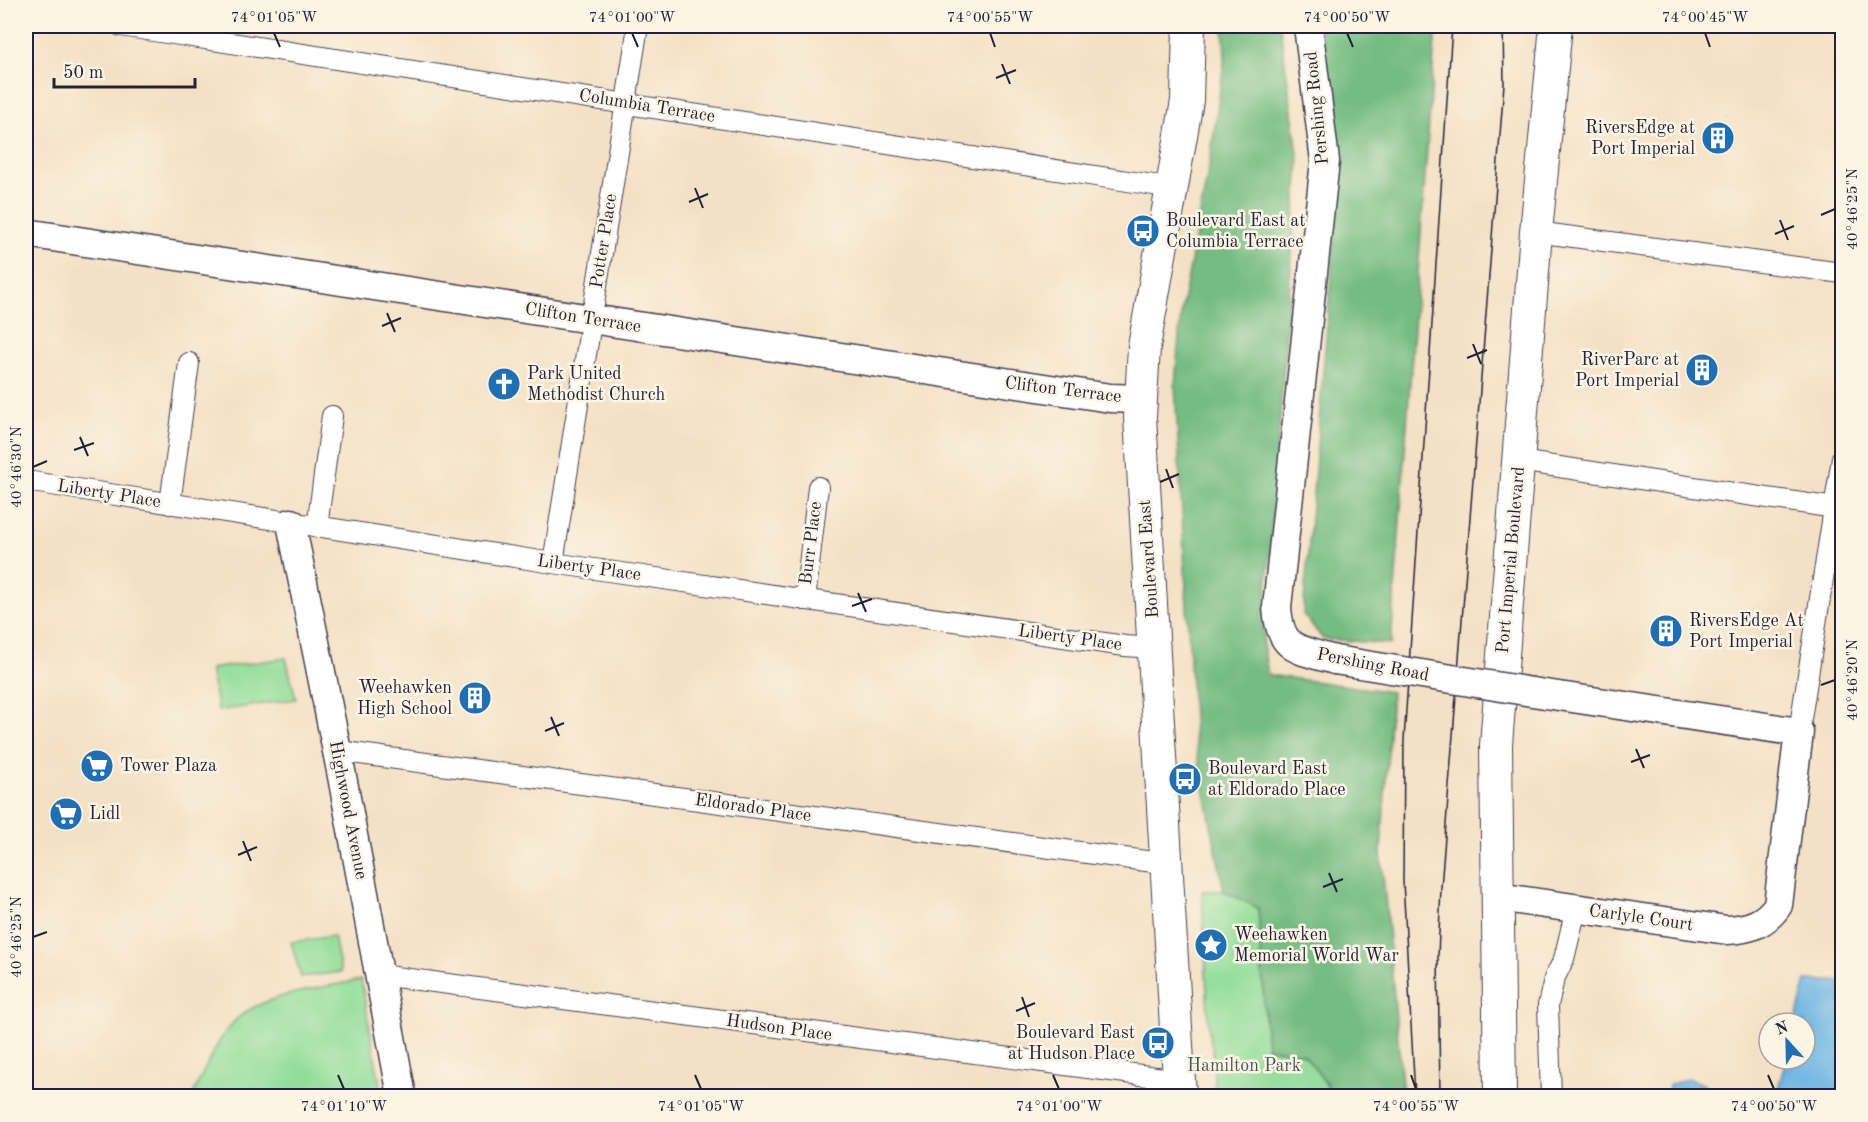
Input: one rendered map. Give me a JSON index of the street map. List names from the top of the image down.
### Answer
{
  "streets": {
    "main road": ["Boulevard East", "Port Imperial Boulevard"],
    "street": [
      "Columbia Terrace",
      "Pershing Road",
      "Potter Place",
      "Clifton Terrace",
      "Liberty Place",
      "Burr Place",
      "Eldorado Place",
      "Highwood Avenue",
      "Carlyle Court",
      "Hudson Place"
    ]
  },
  "crossings": [
    ["Columbia Terrace", "Potter Place"],
    ["Columbia Terrace", "Boulevard East"],
    ["Pershing Road", "Carlyle Court"],
    ["Potter Place", "Clifton Terrace"],
    ["Potter Place", "Liberty Place"],
    ["Clifton Terrace", "Boulevard East"],
    ["Liberty Place", "Burr Place"],
    ["Liberty Place", "Boulevard East"],
    ["Liberty Place", "Highwood Avenue"],
    ["Boulevard East", "Eldorado Place"],
    ["Boulevard East", "Hudson Place"],
    ["Port Imperial Boulevard", "Carlyle Court"],
    ["Eldorado Place", "Highwood Avenue"],
    ["Highwood Avenue", "Hudson Place"]
  ],
  "parks": ["Hamilton Park"],
  "places": {
    "building": [
      "RiversEdge at Port Imperial",
      "RiverParc at Port Imperial",
      "RiversEdge At Port Imperial",
      "Weehawken High School"
    ],
    "bus stop": ["Boulevard East at Columbia Terrace", "Boulevard East at Eldorado Place", "Boulevard East at Hudson Place"],
    "church": ["Park United Methodist Church"],
    "supermarket": ["Tower Plaza", "Lidl"],
    "place": ["Weehawken Memorial World War"]
  },
  "scale_bar": "50 m",
  "north": "top",
  "coordinates": [
    "74°01'05\"W",
    "74°01'00\"W",
    "74°00'55\"W",
    "74°00'50\"W",
    "74°00'45\"W",
    "40°46'25\"N",
    "40°46'30\"N",
    "40°46'20\"N",
    "74°01'10\"W"
  ]
}
